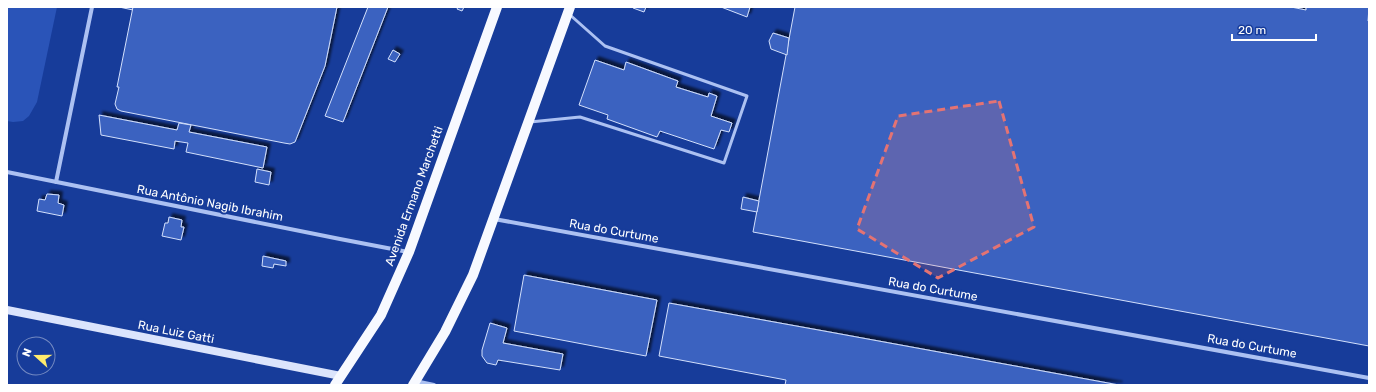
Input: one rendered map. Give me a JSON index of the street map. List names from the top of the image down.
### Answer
{
  "streets": {
    "main road": ["Avenida Ermano Marchetti"],
    "street": ["Rua Antônio Nagib Ibrahim", "Rua do Curtume", "Rua Luiz Gatti"]
  },
  "crossings": [
    ["Avenida Ermano Marchetti", "Rua Antônio Nagib Ibrahim"],
    ["Avenida Ermano Marchetti", "Rua Luiz Gatti"]
  ],
  "scale_bar": "20 m",
  "north": "left"
}
